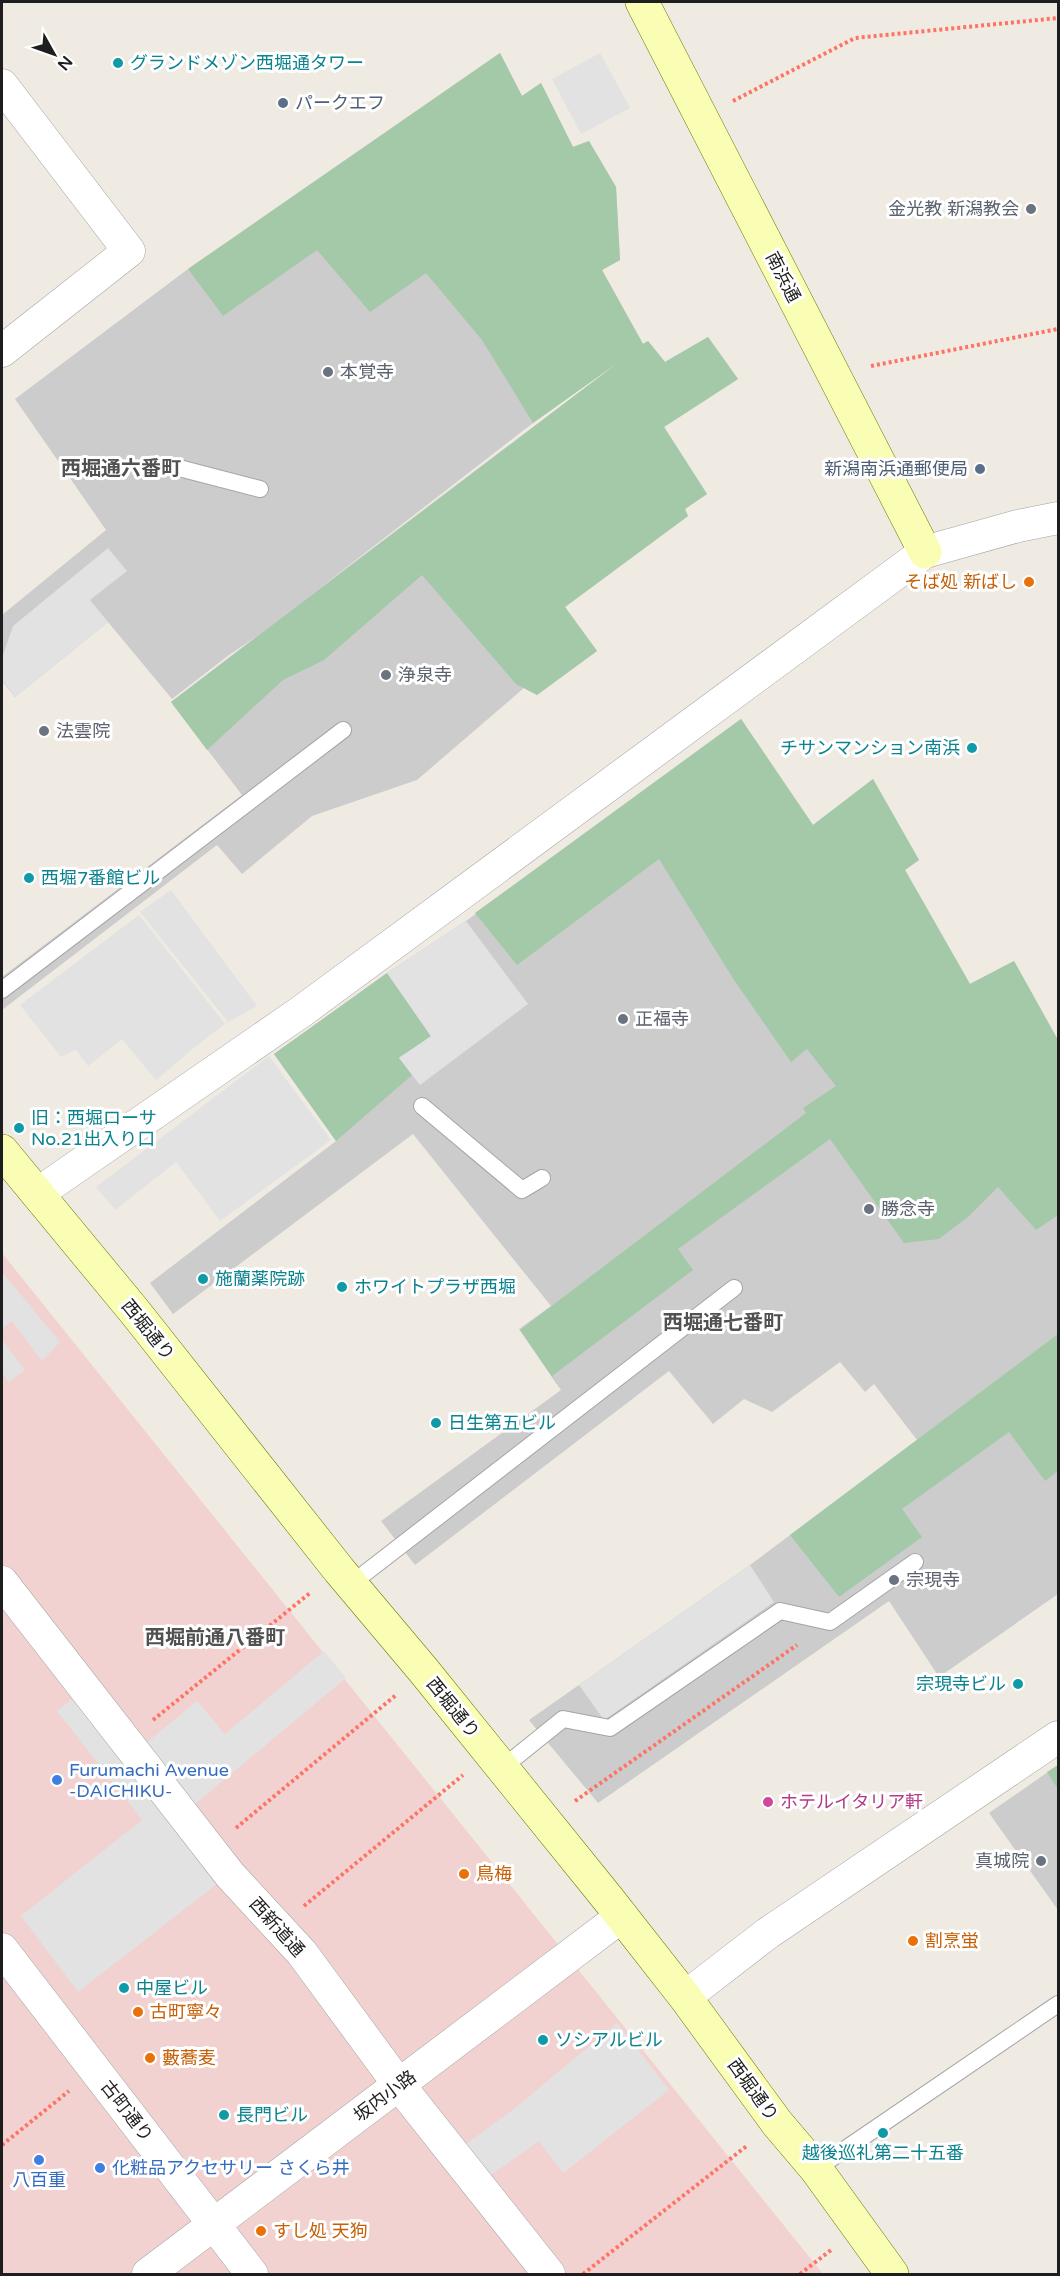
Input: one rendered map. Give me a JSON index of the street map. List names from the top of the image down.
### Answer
{
  "streets": {
    "street": [
      "南浜通",
      "西堀通り",
      "西新道通",
      "坂内小路",
      "古町通り"
    ]
  },
  "crossings": [
    ["西堀通り", "坂内小路"],
    ["西新道通", "坂内小路"],
    ["坂内小路", "古町通り"]
  ],
  "districts": ["西堀通六番町", "西堀通七番町", "西堀前通八番町"],
  "places": [
    "グランドメゾン西堀通タワー",
    "パークエフ",
    "金光教 新潟教会",
    "本覚寺",
    "新潟南浜通郵便局",
    "そば処 新ばし",
    "浄泉寺",
    "法雲院",
    "チサンマンション南浜",
    "西堀7番館ビル",
    "正福寺",
    "旧：西堀ローサ No.21出入り口",
    "勝念寺",
    "施蘭薬院跡",
    "ホワイトプラザ西堀",
    "日生第五ビル",
    "宗現寺",
    "宗現寺ビル",
    "Furumachi Avenue -DAICHIKU-",
    "ホテルイタリア軒",
    "真城院",
    "鳥梅",
    "割烹蛍",
    "中屋ビル",
    "古町寧々",
    "ソシアルビル",
    "藪蕎麦",
    "長門ビル",
    "越後巡礼第二十五番",
    "八百重",
    "化粧品アクセサリー さくら井",
    "すし処 天狗"
  ],
  "north": "bottom right"
}
